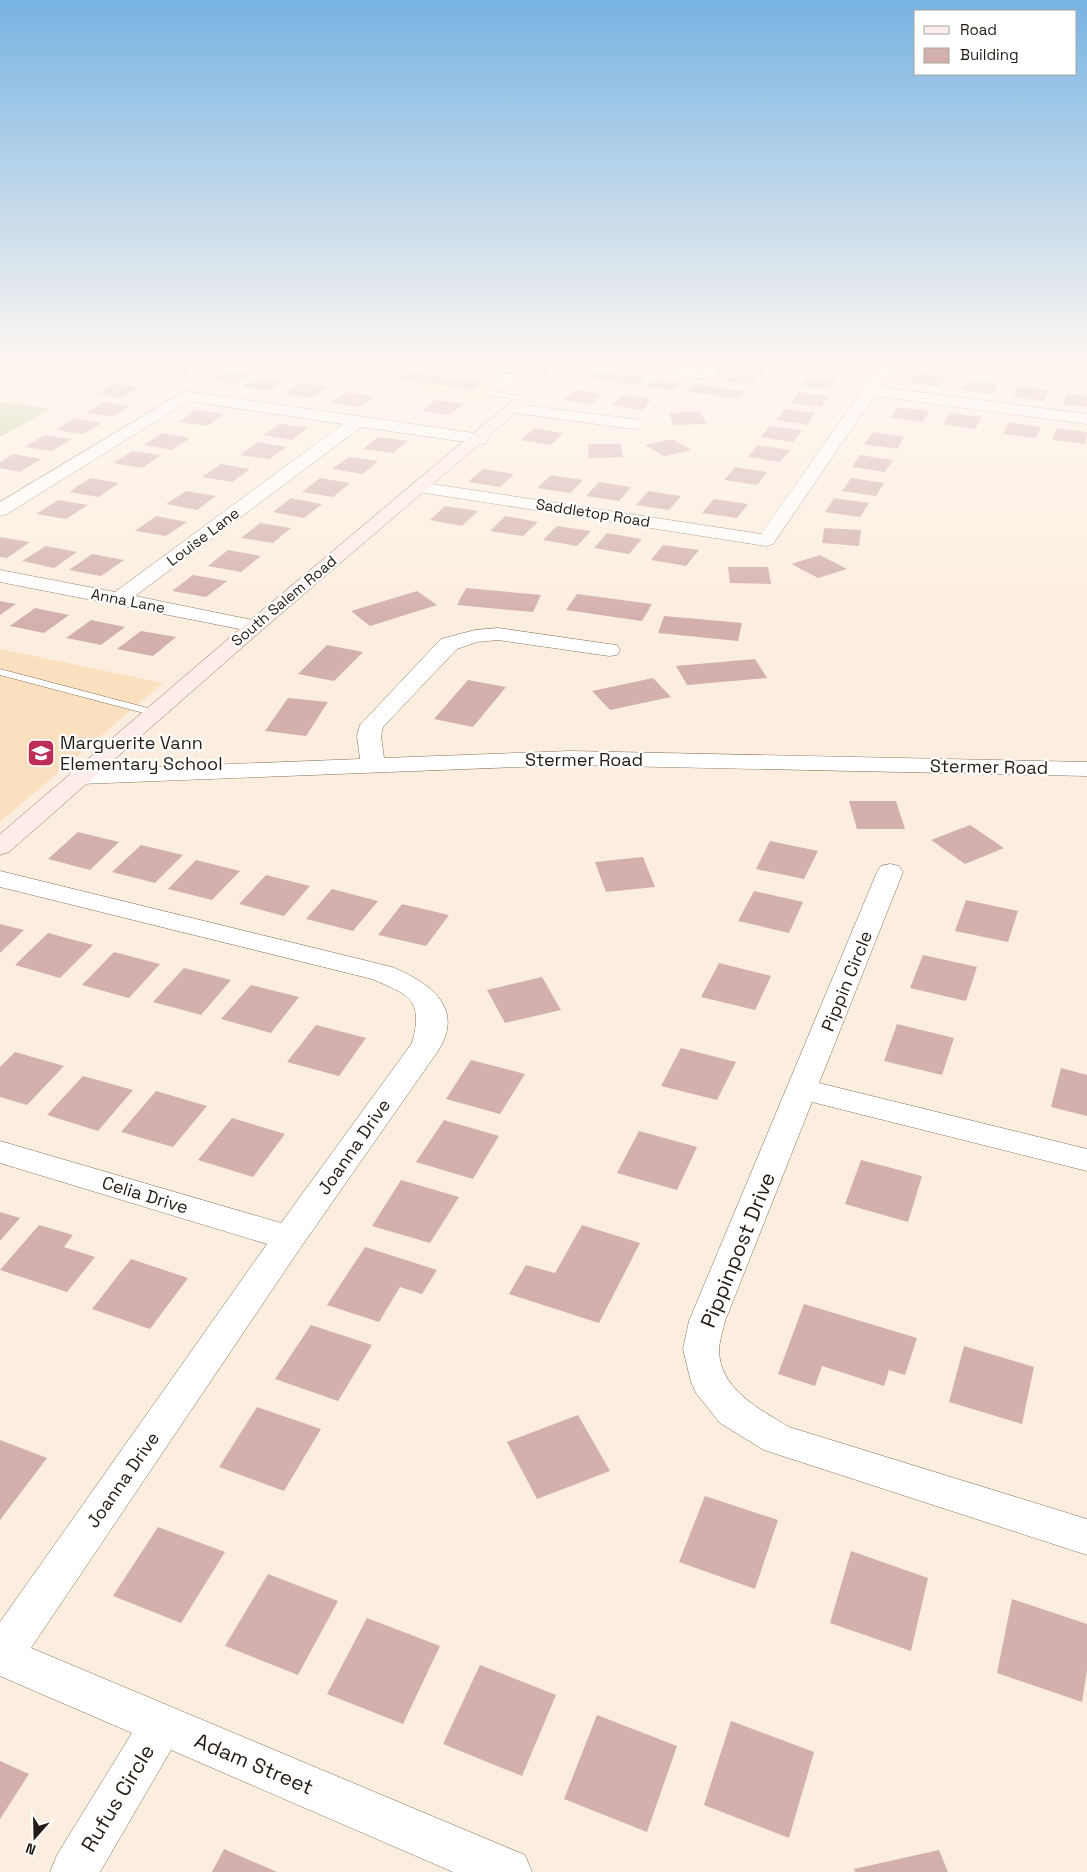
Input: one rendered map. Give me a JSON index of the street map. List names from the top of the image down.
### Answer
{
  "streets": {
    "main road": ["South Salem Road"],
    "street": [
      "Saddletop Road",
      "Louise Lane",
      "Anna Lane",
      "Stermer Road",
      "Pippin Circle",
      "Joanna Drive",
      "Celia Drive",
      "Pippinpost Drive",
      "Adam Street",
      "Rufus Circle"
    ]
  },
  "crossings": [
    ["Saddletop Road", "South Salem Road"],
    ["Louise Lane", "Anna Lane"],
    ["Anna Lane", "South Salem Road"],
    ["South Salem Road", "Stermer Road"],
    ["Pippin Circle", "Pippinpost Drive"],
    ["Joanna Drive", "Celia Drive"],
    ["Joanna Drive", "Adam Street"],
    ["Adam Street", "Rufus Circle"]
  ],
  "places": {
    "school or university": ["Marguerite Vann Elementary School"]
  },
  "legend": ["Road", "Building"],
  "north": "bottom"
}
